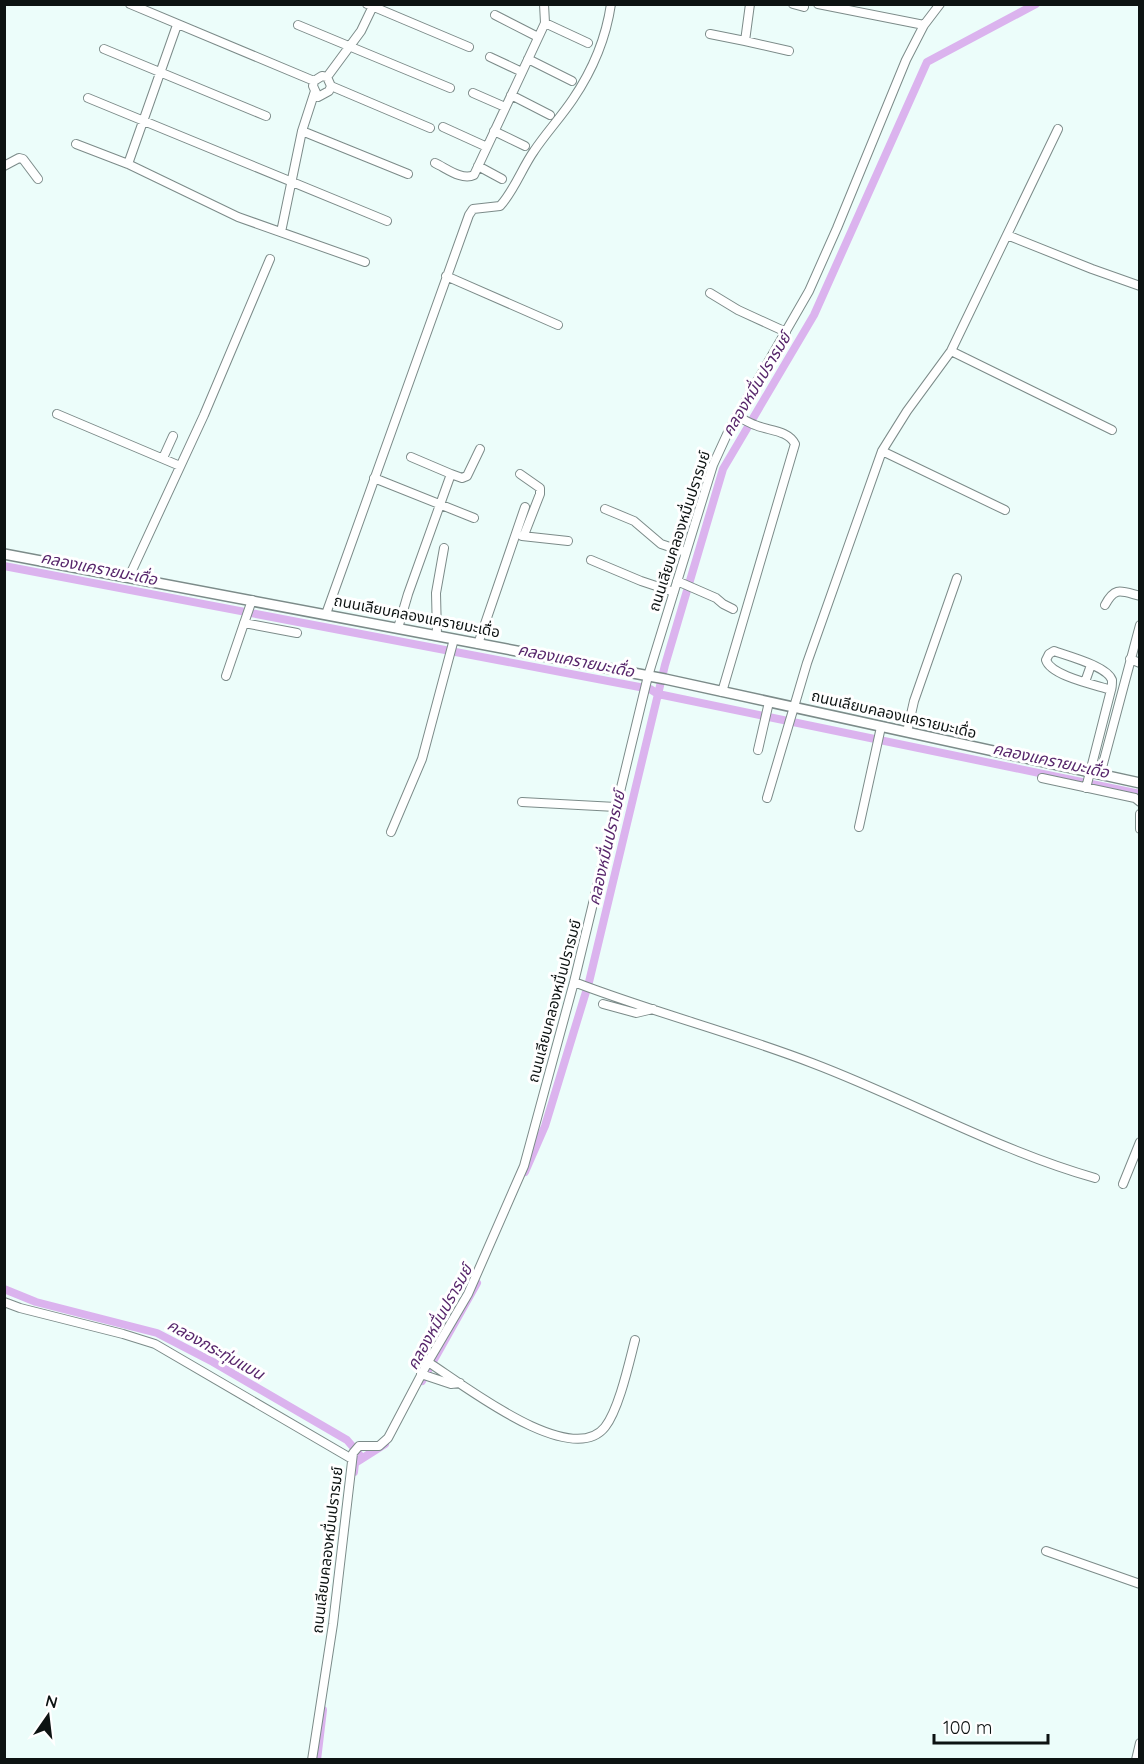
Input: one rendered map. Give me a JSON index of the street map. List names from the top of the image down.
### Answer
{
  "streets": {
    "street": ["ถนนเลียบคลองหมื่นปรารมย์", "ถนนเลียบคลองแครายมะเดื่อ"]
  },
  "crossings": [
    ["ถนนเลียบคลองหมื่นปรารมย์", "ถนนเลียบคลองแครายมะเดื่อ"]
  ],
  "water": ["คลองหมื่นปรารมย์", "คลองแครายมะเดื่อ", "คลองกระทุ่มแบน"],
  "scale_bar": "100 m",
  "north": "top"
}
